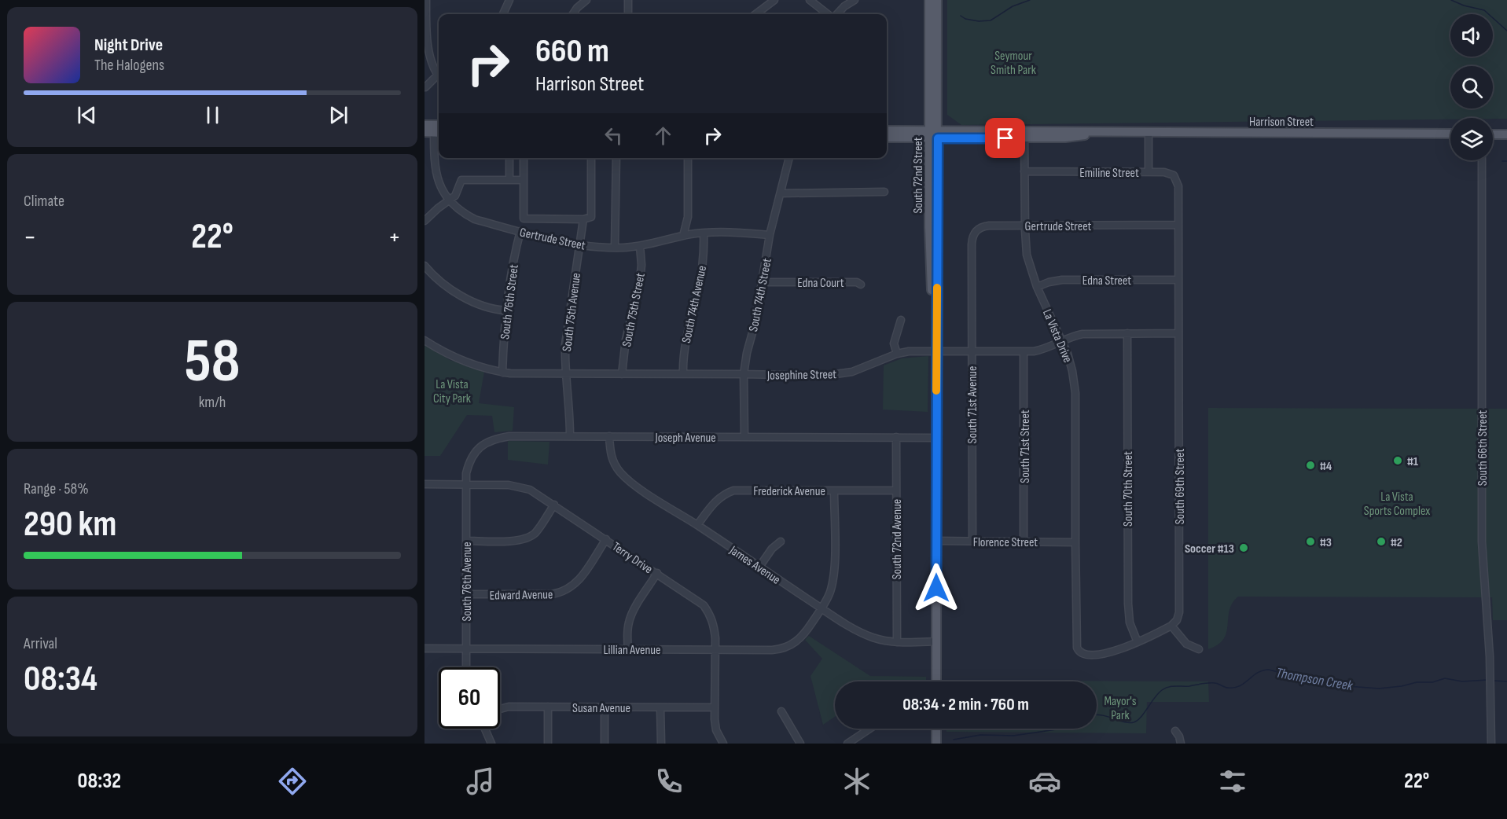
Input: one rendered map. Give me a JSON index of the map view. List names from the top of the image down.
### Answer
{
  "streets": {
    "main road": ["Harrison Street", "South 72nd Street"],
    "street": [
      "Emiline Street",
      "Gertrude Street",
      "Edna Street",
      "Edna Court",
      "South 74th Street",
      "South 76th Street",
      "South 74th Avenue",
      "South 75th Street",
      "South 75th Avenue",
      "La Vista Drive",
      "Josephine Street",
      "South 71st Avenue",
      "Joseph Avenue",
      "South 71st Street",
      "South 66th Street",
      "South 69th Street",
      "South 70th Street",
      "Frederick Avenue",
      "South 72nd Avenue",
      "Florence Street",
      "Terry Drive",
      "James Avenue",
      "South 76th Avenue",
      "Edward Avenue",
      "Lillian Avenue",
      "Susan Avenue"
    ]
  },
  "crossings": [
    ["Harrison Street", "South 72nd Street"],
    ["Harrison Street", "La Vista Drive"],
    ["Emiline Street", "La Vista Drive"],
    ["Emiline Street", "South 69th Street"],
    ["South 72nd Street", "Josephine Street"],
    ["South 72nd Street", "Joseph Avenue"],
    ["South 72nd Street", "Florence Street"],
    ["South 72nd Street", "James Avenue"],
    ["Gertrude Street", "South 74th Street"],
    ["Gertrude Street", "South 76th Street"],
    ["Gertrude Street", "South 74th Avenue"],
    ["Gertrude Street", "South 75th Street"],
    ["Gertrude Street", "South 75th Avenue"],
    ["Gertrude Street", "La Vista Drive"],
    ["Gertrude Street", "South 71st Avenue"],
    ["Gertrude Street", "South 69th Street"],
    ["Edna Street", "La Vista Drive"],
    ["Edna Street", "South 69th Street"],
    ["Edna Court", "South 74th Street"],
    ["South 74th Street", "Josephine Street"],
    ["South 74th Street", "Joseph Avenue"],
    ["South 76th Street", "Josephine Street"],
    ["South 74th Avenue", "Josephine Street"],
    ["South 75th Street", "Josephine Street"],
    ["South 75th Avenue", "Josephine Street"],
    ["South 75th Avenue", "Joseph Avenue"],
    ["La Vista Drive", "Josephine Street"],
    ["La Vista Drive", "South 70th Street"],
    ["La Vista Drive", "Florence Street"],
    ["Josephine Street", "South 71st Avenue"],
    ["Josephine Street", "South 71st Street"],
    ["Josephine Street", "South 69th Street"],
    ["Josephine Street", "South 70th Street"],
    ["South 71st Avenue", "Florence Street"],
    ["Joseph Avenue", "South 72nd Avenue"],
    ["Joseph Avenue", "Terry Drive"],
    ["Joseph Avenue", "James Avenue"],
    ["Joseph Avenue", "South 76th Avenue"],
    ["South 71st Street", "Florence Street"],
    ["Frederick Avenue", "South 72nd Avenue"],
    ["Frederick Avenue", "James Avenue"],
    ["Frederick Avenue", "Lillian Avenue"],
    ["South 72nd Avenue", "James Avenue"],
    ["Terry Drive", "South 76th Avenue"],
    ["Terry Drive", "Edward Avenue"],
    ["Terry Drive", "Lillian Avenue"],
    ["Terry Drive", "Susan Avenue"],
    ["James Avenue", "Lillian Avenue"],
    ["South 76th Avenue", "Edward Avenue"],
    ["South 76th Avenue", "Lillian Avenue"]
  ],
  "water": ["Thompson Creek"],
  "parks": [
    "Seymour Smith Park",
    "La Vista City Park",
    "La Vista Sports Complex",
    "Mayor's Park"
  ],
  "places": [
    "#1",
    "#4",
    "#3",
    "#2",
    "Soccer #13"
  ],
  "page": {
    "turn": ["660 m", "Harrison Street"],
    "song": ["Night Drive", "The Halogens"],
    "tile": [
      "Climate",
      ["58", "km/h"],
      ["Range · 58%", "290 km"],
      ["Arrival", "08:34"]
    ],
    "heat": ["−", "22°", "+"],
    "limit": "60",
    "trip": "08:34 · 2 min · 760 m",
    "tabs": ["08:32", "22°"]
  }
}
